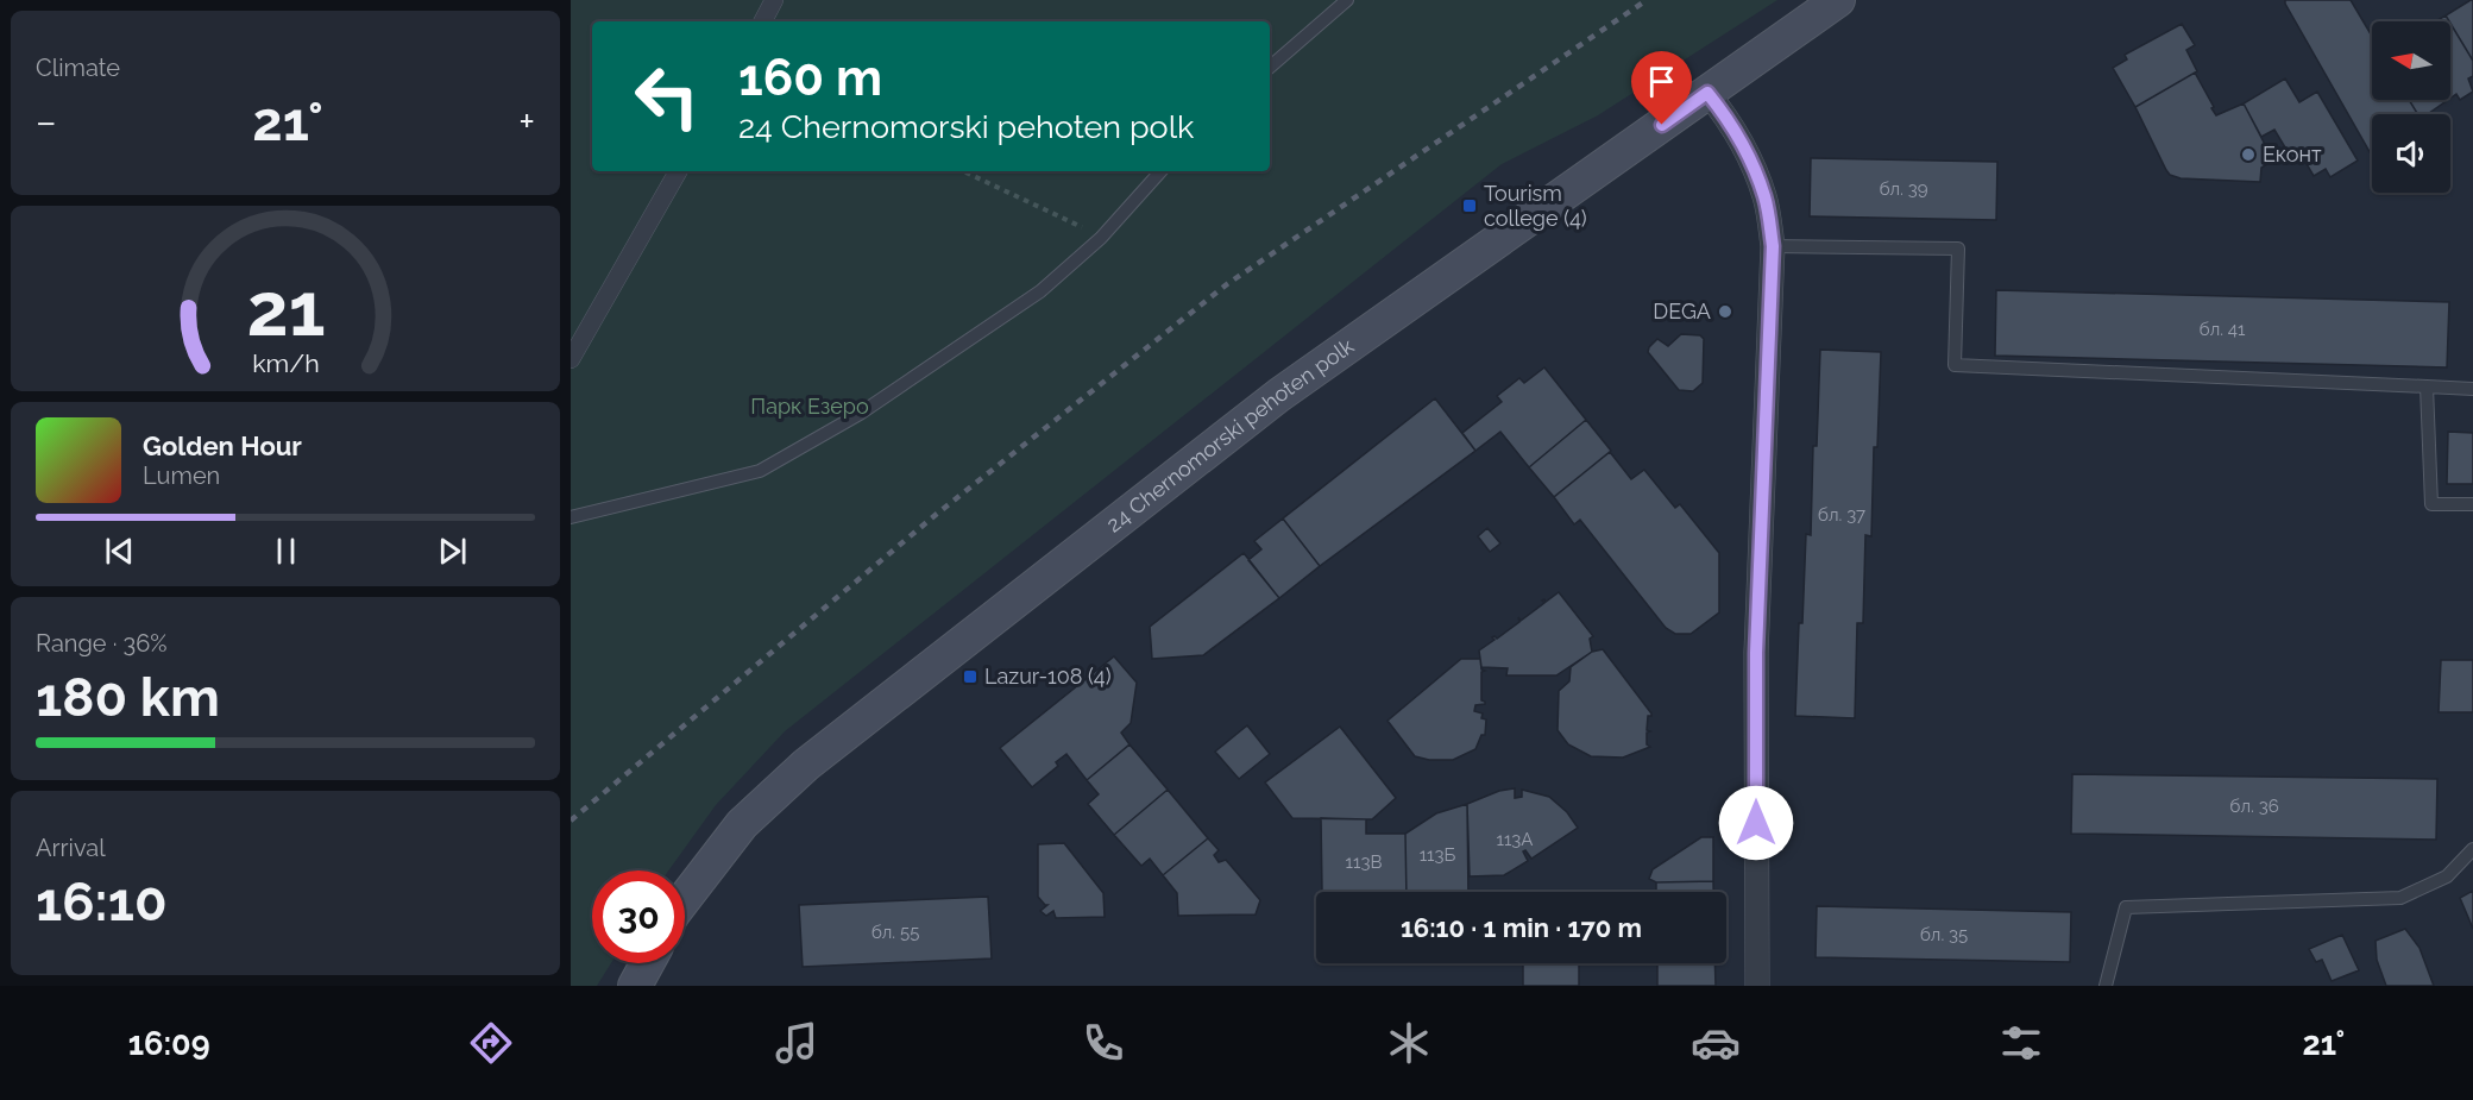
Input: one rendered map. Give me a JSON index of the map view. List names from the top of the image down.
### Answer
{
  "streets": {
    "main road": ["24 Chernomorski pehoten polk"]
  },
  "parks": ["Парк Езеро"],
  "places": {
    "other": ["Еконт", "DEGA"],
    "transit": ["Tourism college (4)", "Lazur-108 (4)"]
  },
  "house_numbers": [
    "бл. 39",
    "бл. 41",
    "бл. 37",
    "бл. 36",
    "113А",
    "113Б",
    "113В",
    "бл. 55",
    "бл. 35"
  ],
  "north": "left",
  "page": {
    "tile": [
      "Climate",
      ["Range · 36%", "180 km"],
      ["Arrival", "16:10"]
    ],
    "turn": ["160 m", "24 Chernomorski pehoten polk"],
    "heat": ["−", "21°", "+"],
    "song": ["Golden Hour", "Lumen"],
    "limit": "30",
    "trip": "16:10 · 1 min · 170 m",
    "tabs": ["16:09", "21°"],
    "gauge": ["21", "km/h"]
  }
}
